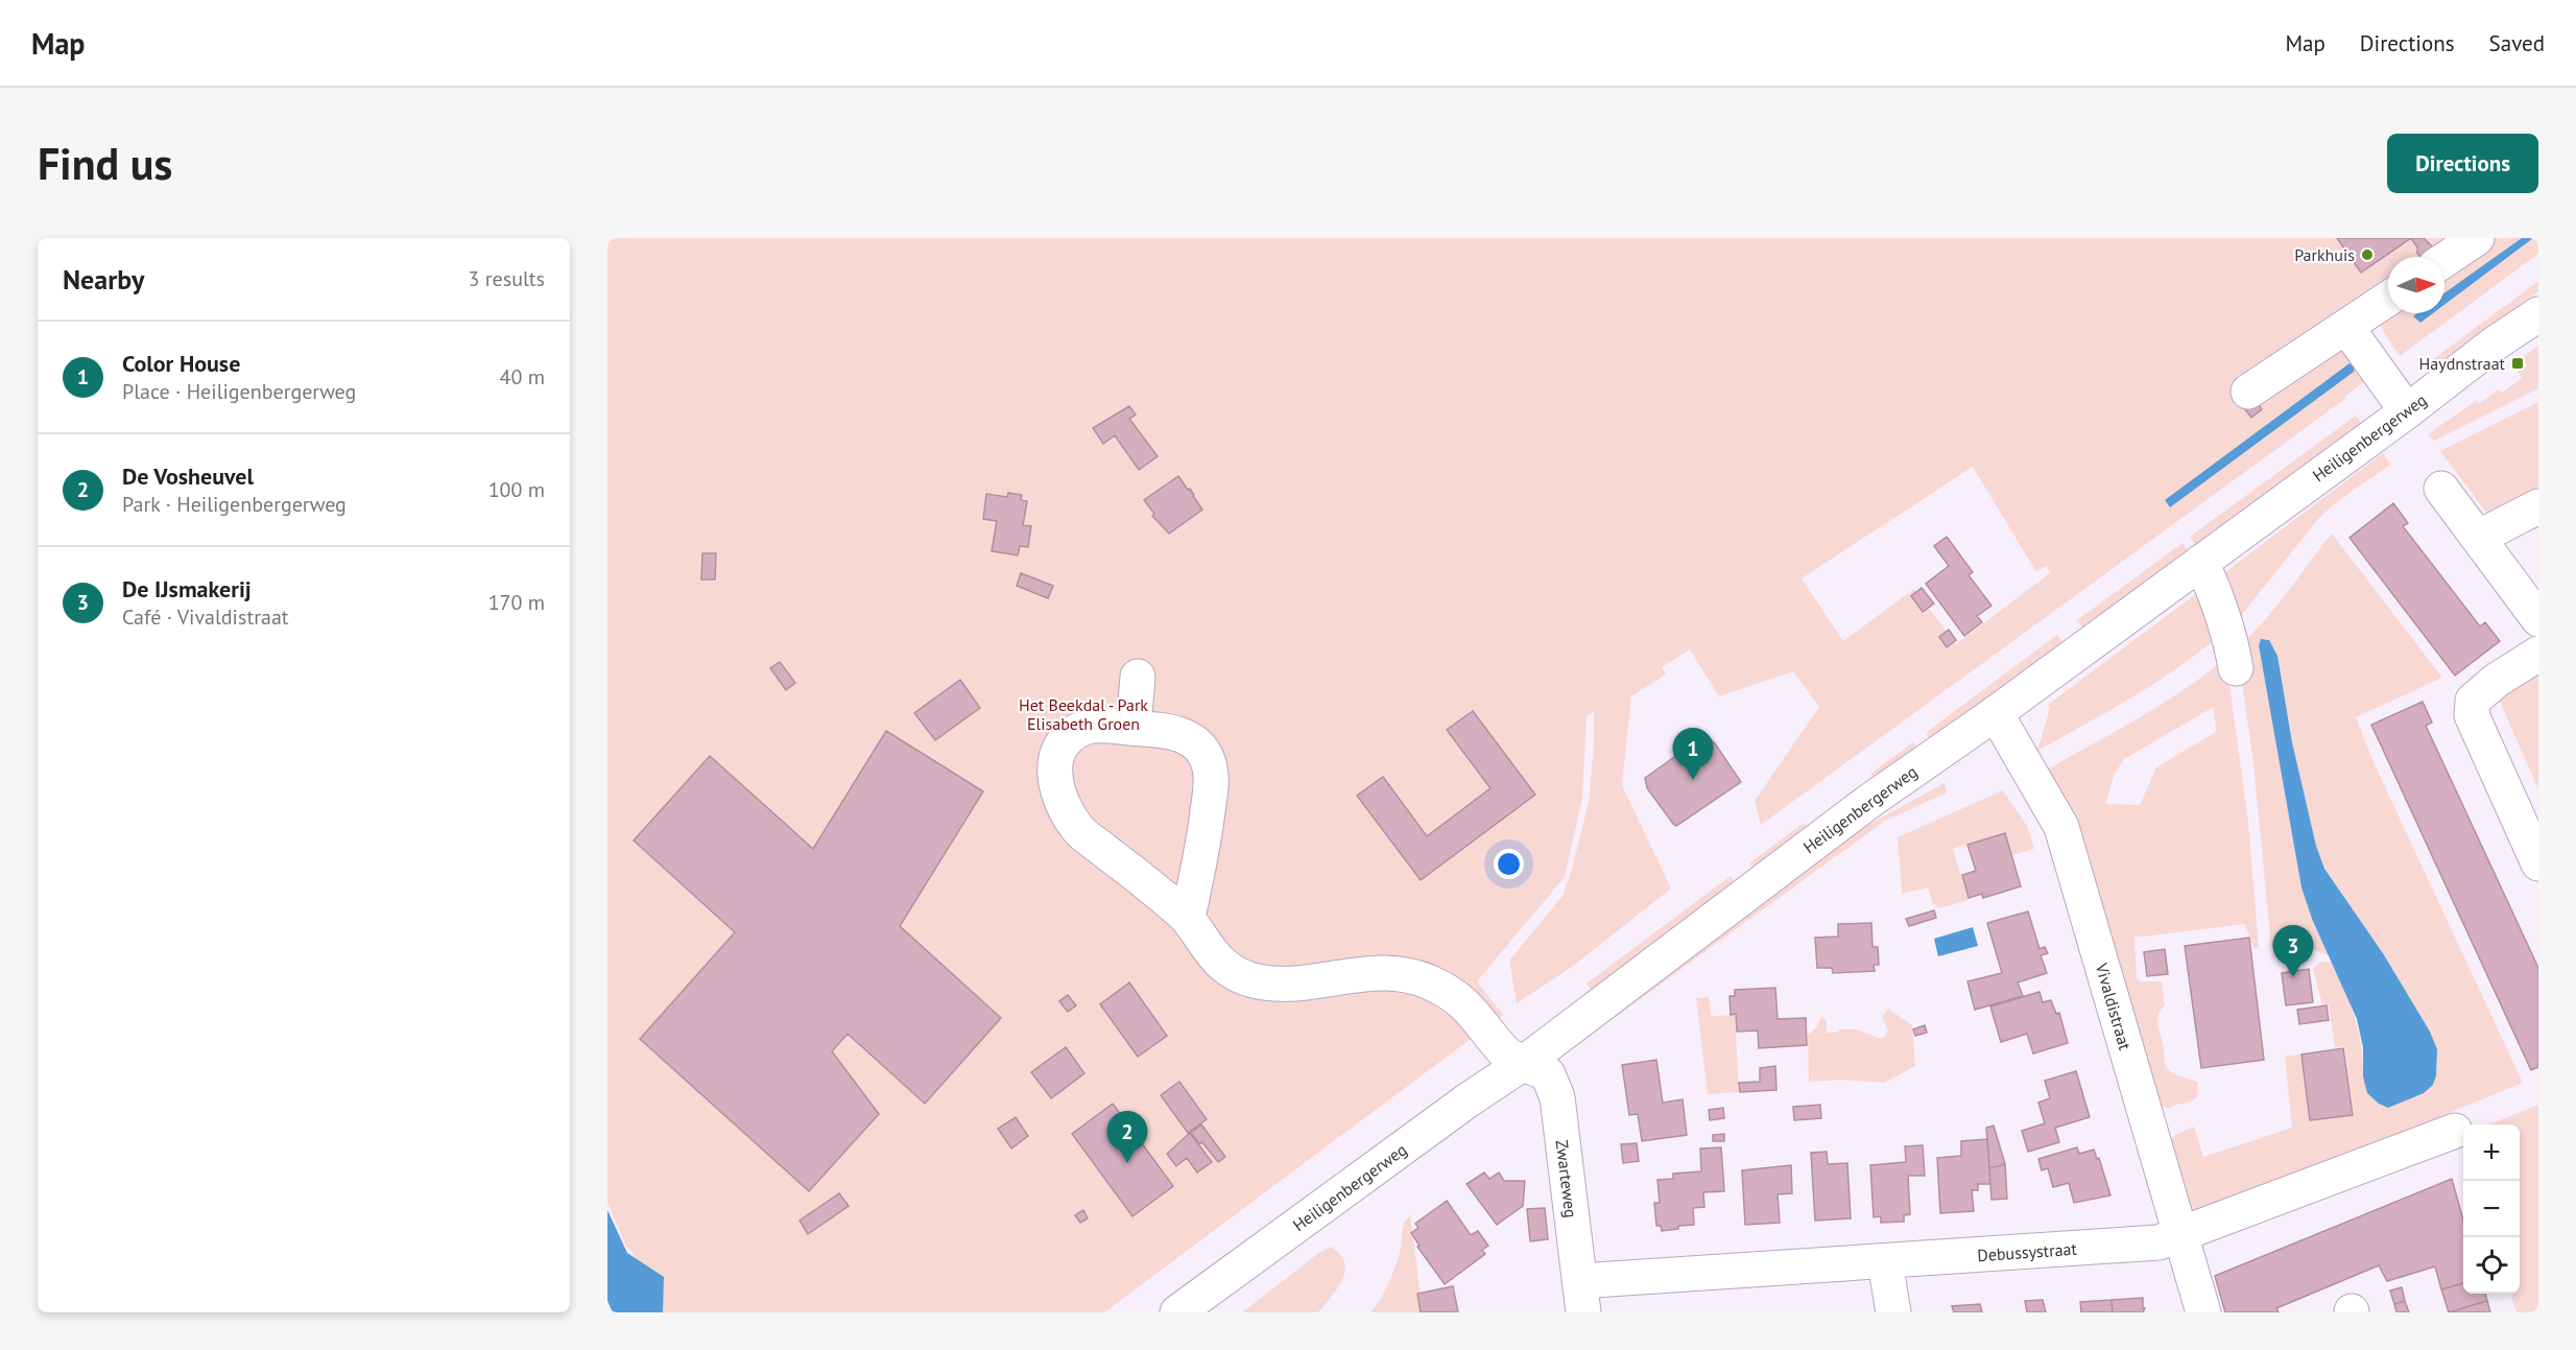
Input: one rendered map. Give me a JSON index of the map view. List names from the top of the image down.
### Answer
{
  "streets": {
    "street": [
      "Heiligenbergerweg",
      "Vivaldistraat",
      "Zwarteweg",
      "Debussystraat"
    ]
  },
  "crossings": [
    ["Heiligenbergerweg", "Vivaldistraat"],
    ["Heiligenbergerweg", "Zwarteweg"],
    ["Vivaldistraat", "Debussystraat"],
    ["Zwarteweg", "Debussystraat"]
  ],
  "parks": ["Het Beekdal - Park Elisabeth Groen"],
  "places": {
    "other": ["Parkhuis"],
    "transit": ["Haydnstraat"]
  },
  "north": "right",
  "page": {
    "header": "Map",
    "nav": ["Map", "Directions", "Saved"],
    "buttons": "Directions",
    "title": "Find us",
    "heading": ["Nearby", "3 results"],
    "list": [
      {
        "mark": "1",
        "name": "Color House",
        "note": "Place · Heiligenbergerweg",
        "value": "40 m"
      },
      {
        "mark": "2",
        "name": "De Vosheuvel",
        "note": "Park · Heiligenbergerweg",
        "value": "100 m"
      },
      {
        "mark": "3",
        "name": "De IJsmakerij",
        "note": "Café · Vivaldistraat",
        "value": "170 m"
      }
    ],
    "pins": ["1", "3", "2"],
    "map_buttons": ["+", "−"]
  }
}
